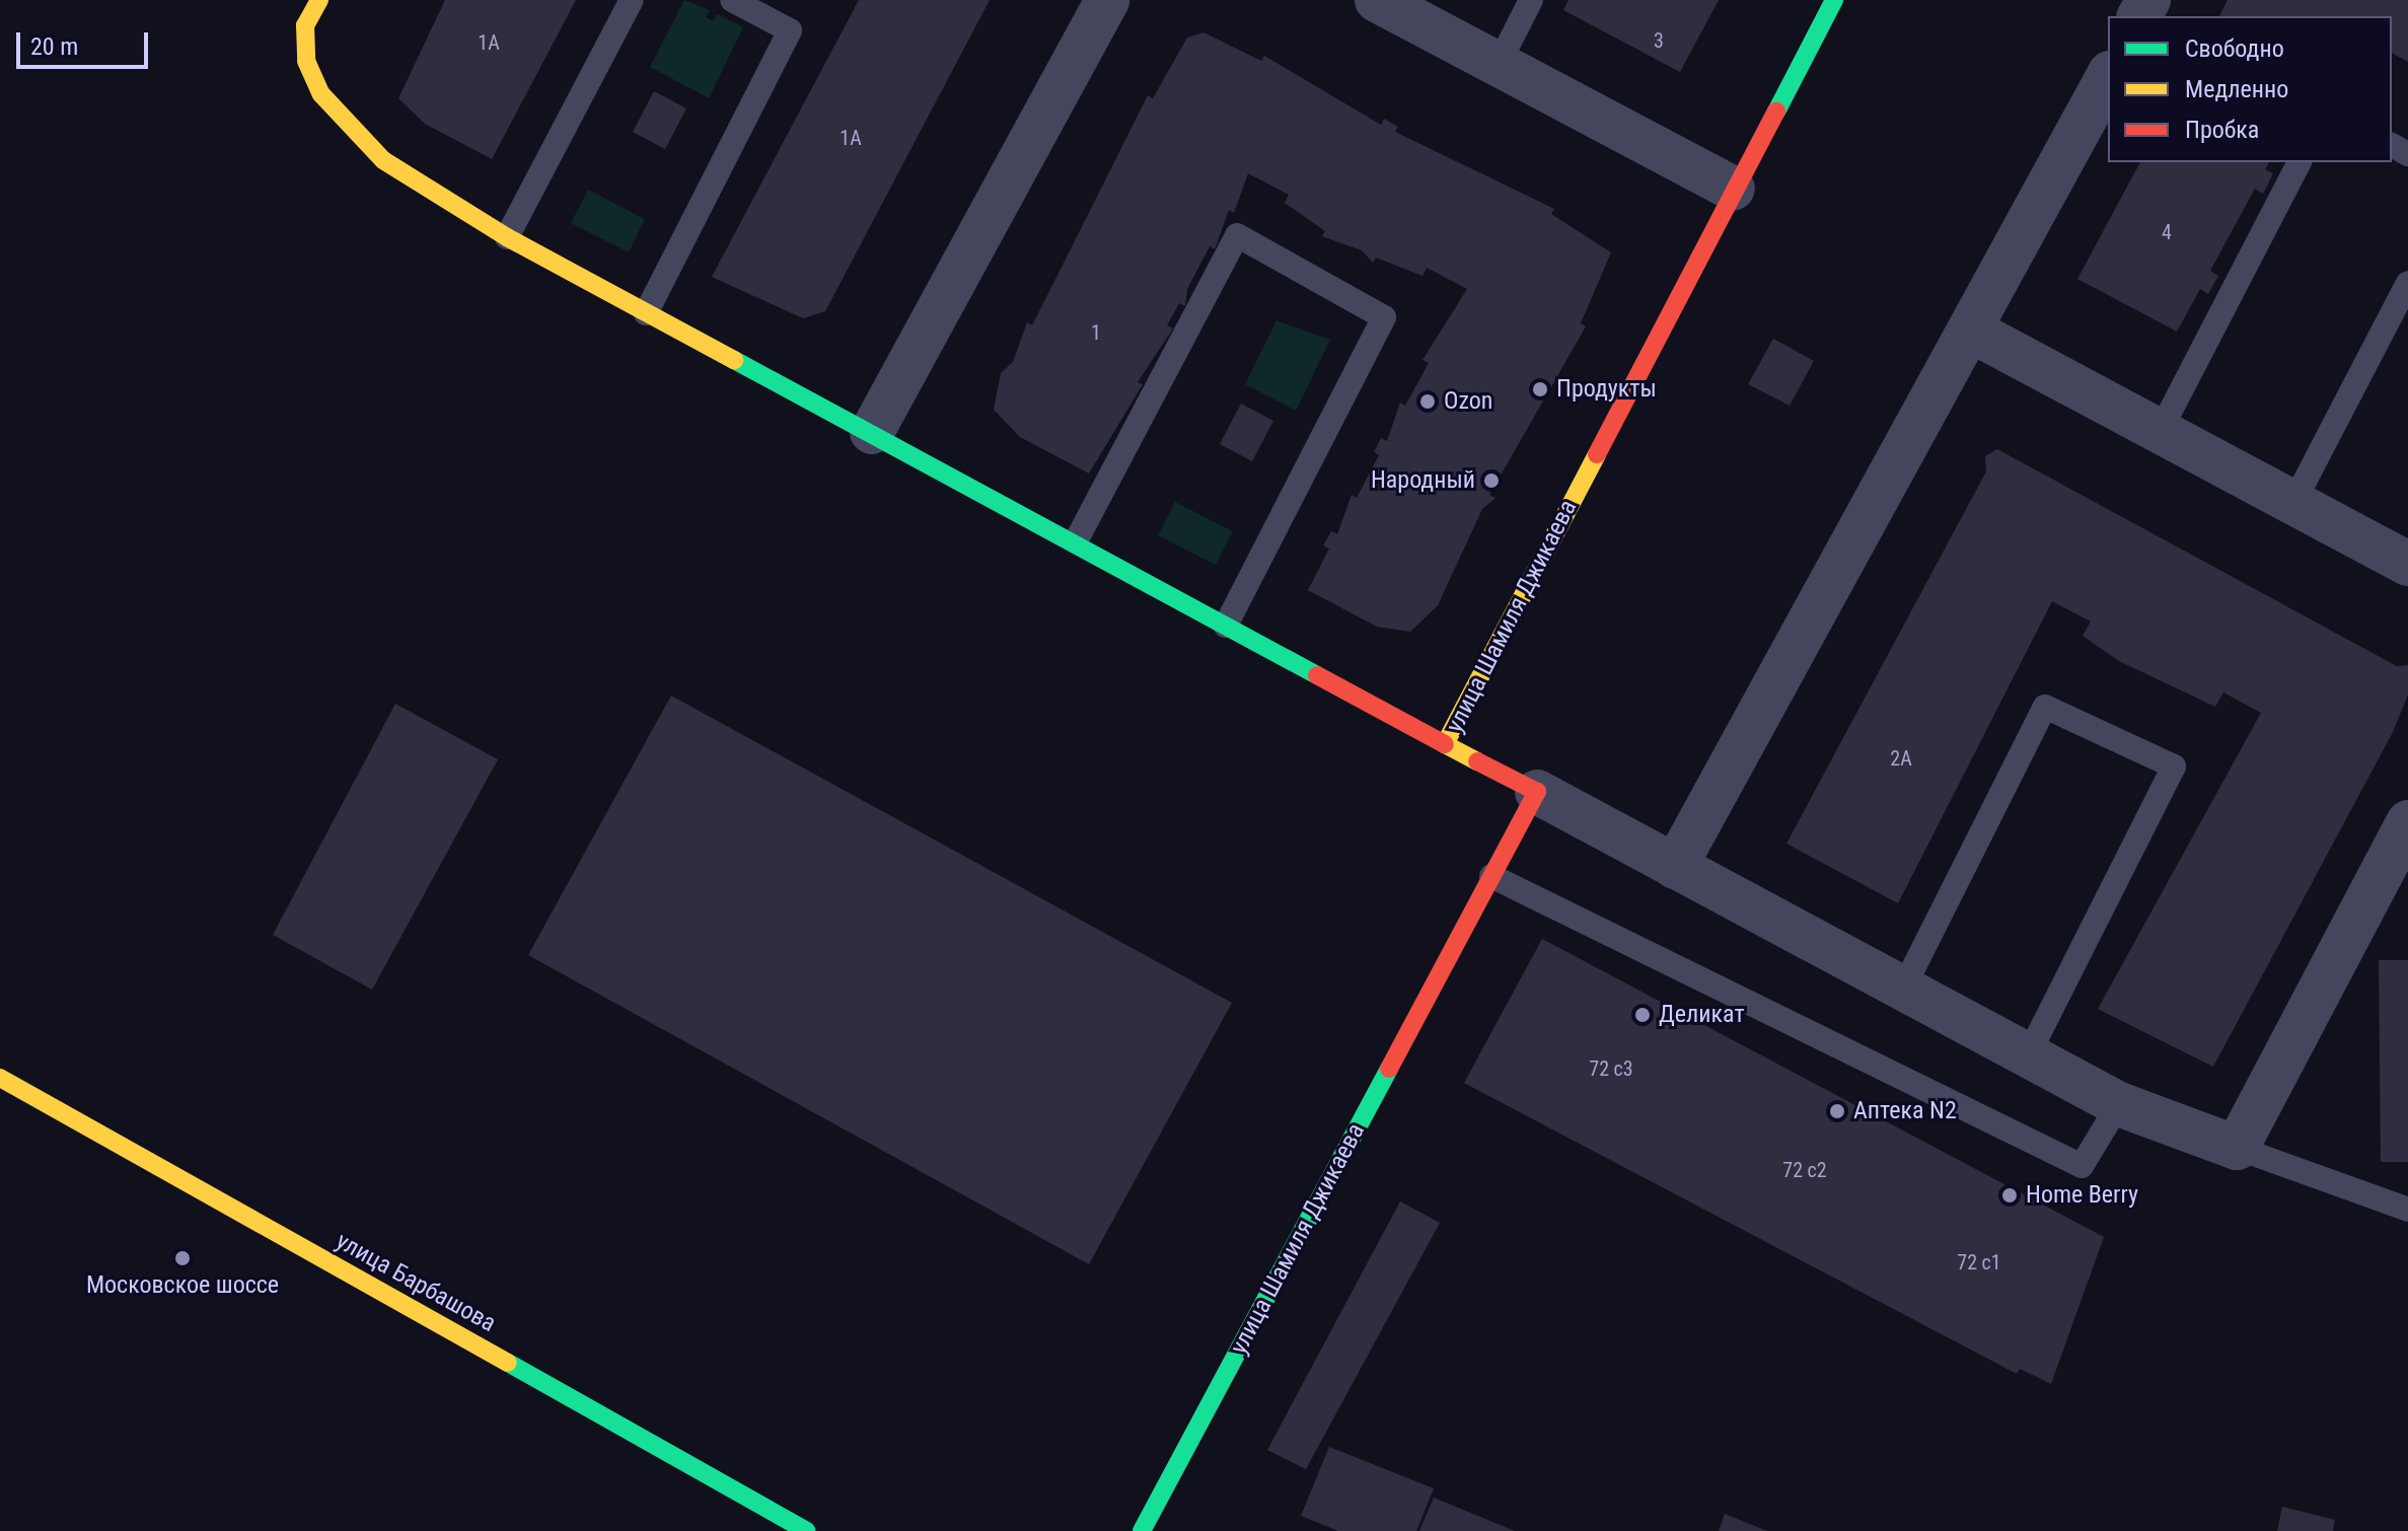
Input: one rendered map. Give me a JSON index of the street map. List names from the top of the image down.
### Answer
{
  "streets": {
    "street": ["улица Шамиля Джикаева", "улица Барбашова"]
  },
  "places": [
    "Продукты",
    "Ozon",
    "Народный",
    "Деликат",
    "Аптека N2",
    "Home Berry",
    "Московское шоссе"
  ],
  "house_numbers": [
    "3",
    "1А",
    "1А",
    "4",
    "1",
    "2А",
    "72 с3",
    "72 с2",
    "72 с1"
  ],
  "legend": ["Свободно", "Медленно", "Пробка"],
  "scale_bar": "20 m"
}
